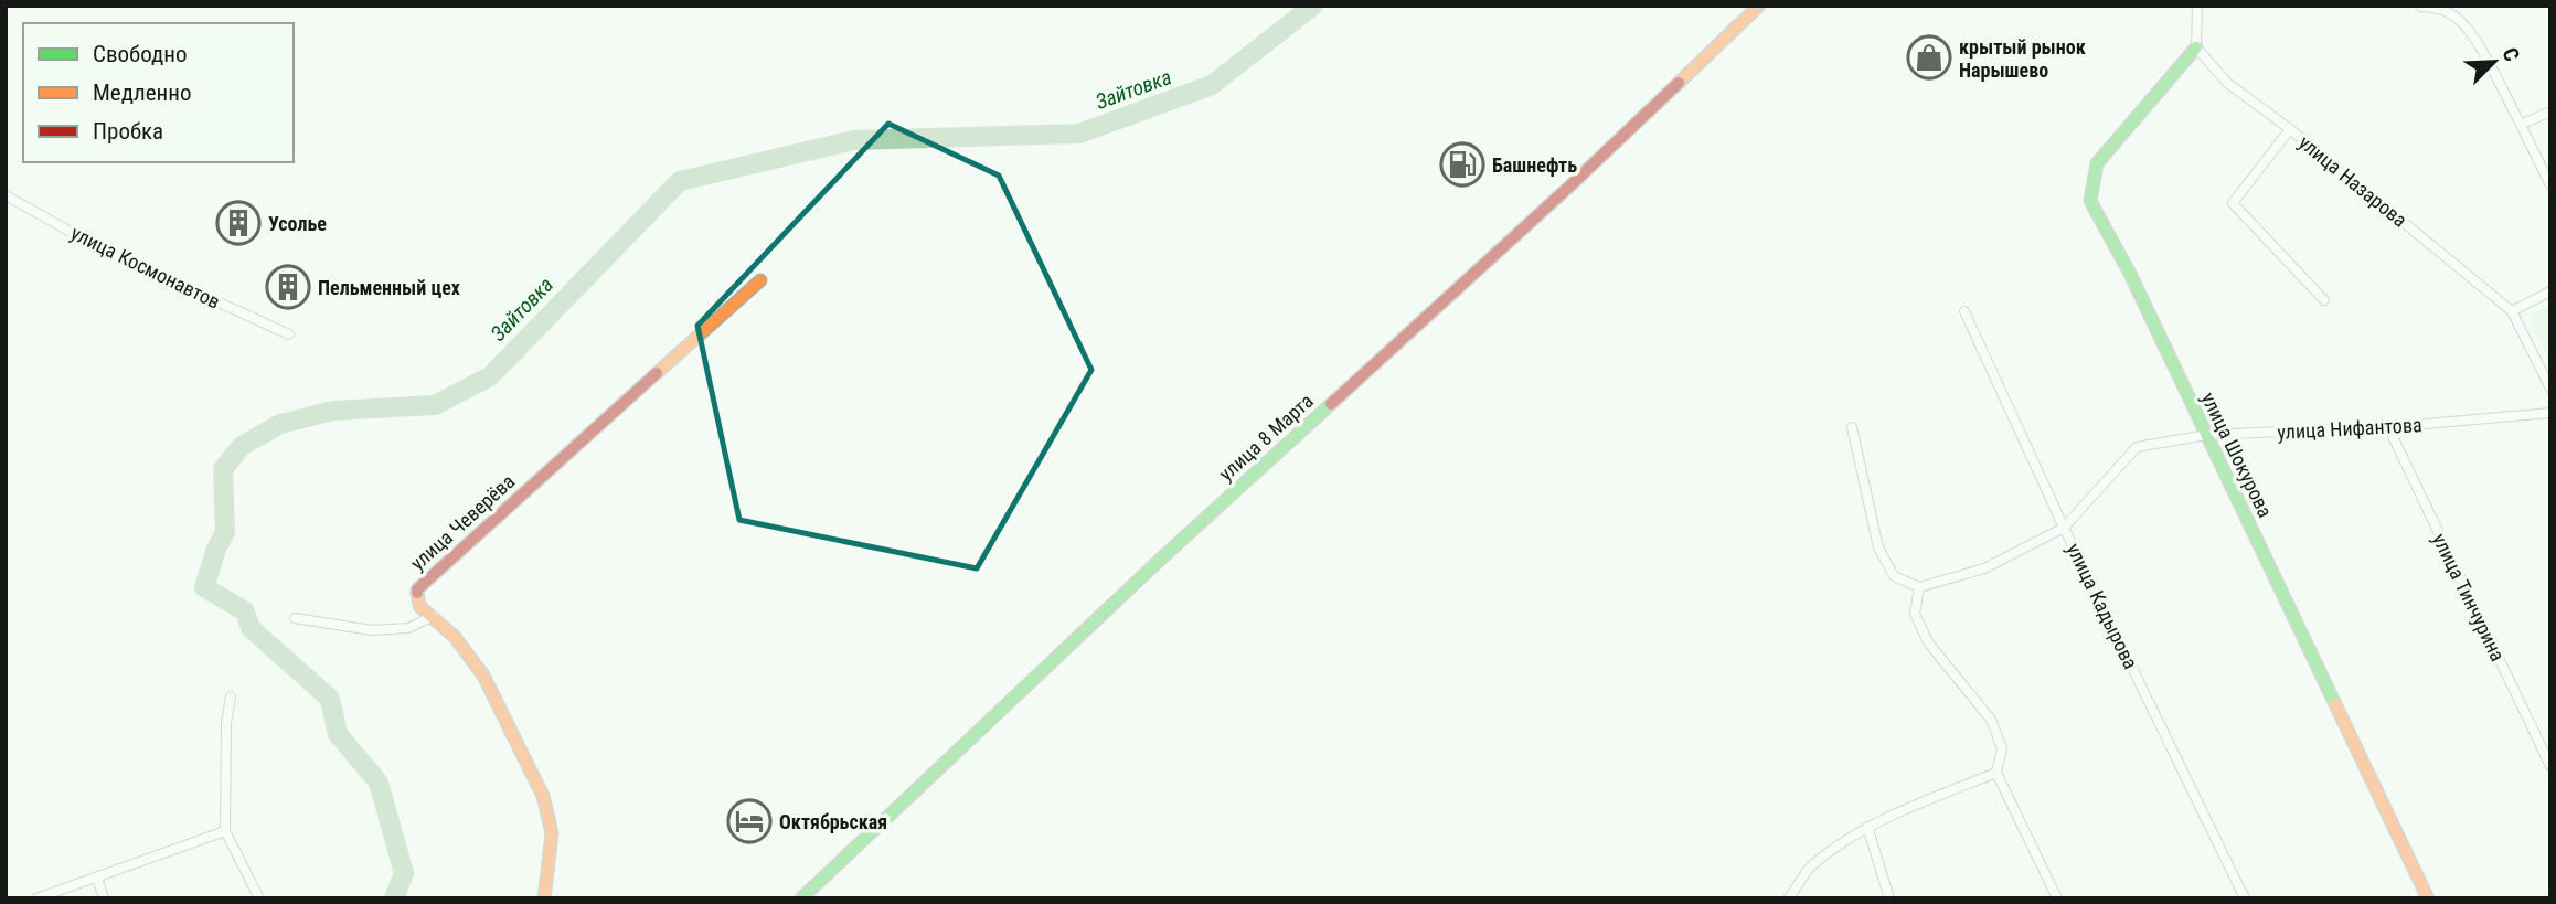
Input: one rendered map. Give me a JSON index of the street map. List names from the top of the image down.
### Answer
{
  "streets": {
    "street": [
      "улица Назарова",
      "улица Космонавтов",
      "улица Нифантова",
      "улица 8 Марта",
      "улица Шокурова",
      "улица Чеверёва",
      "улица Тинчурина",
      "улица Кадырова"
    ]
  },
  "crossings": [
    ["улица Назарова", "улица Шокурова"],
    ["улица Нифантова", "улица Шокурова"],
    ["улица Нифантова", "улица Тинчурина"],
    ["улица Нифантова", "улица Кадырова"]
  ],
  "water": ["Зайтовка"],
  "places": {
    "shop": ["крытый рынок Нарышево"],
    "fuel station": ["Башнефть"],
    "building": ["Усолье", "Пельменный цех"],
    "hotel": ["Октябрьская"]
  },
  "legend": ["Свободно", "Медленно", "Пробка"],
  "north": "top right"
}
